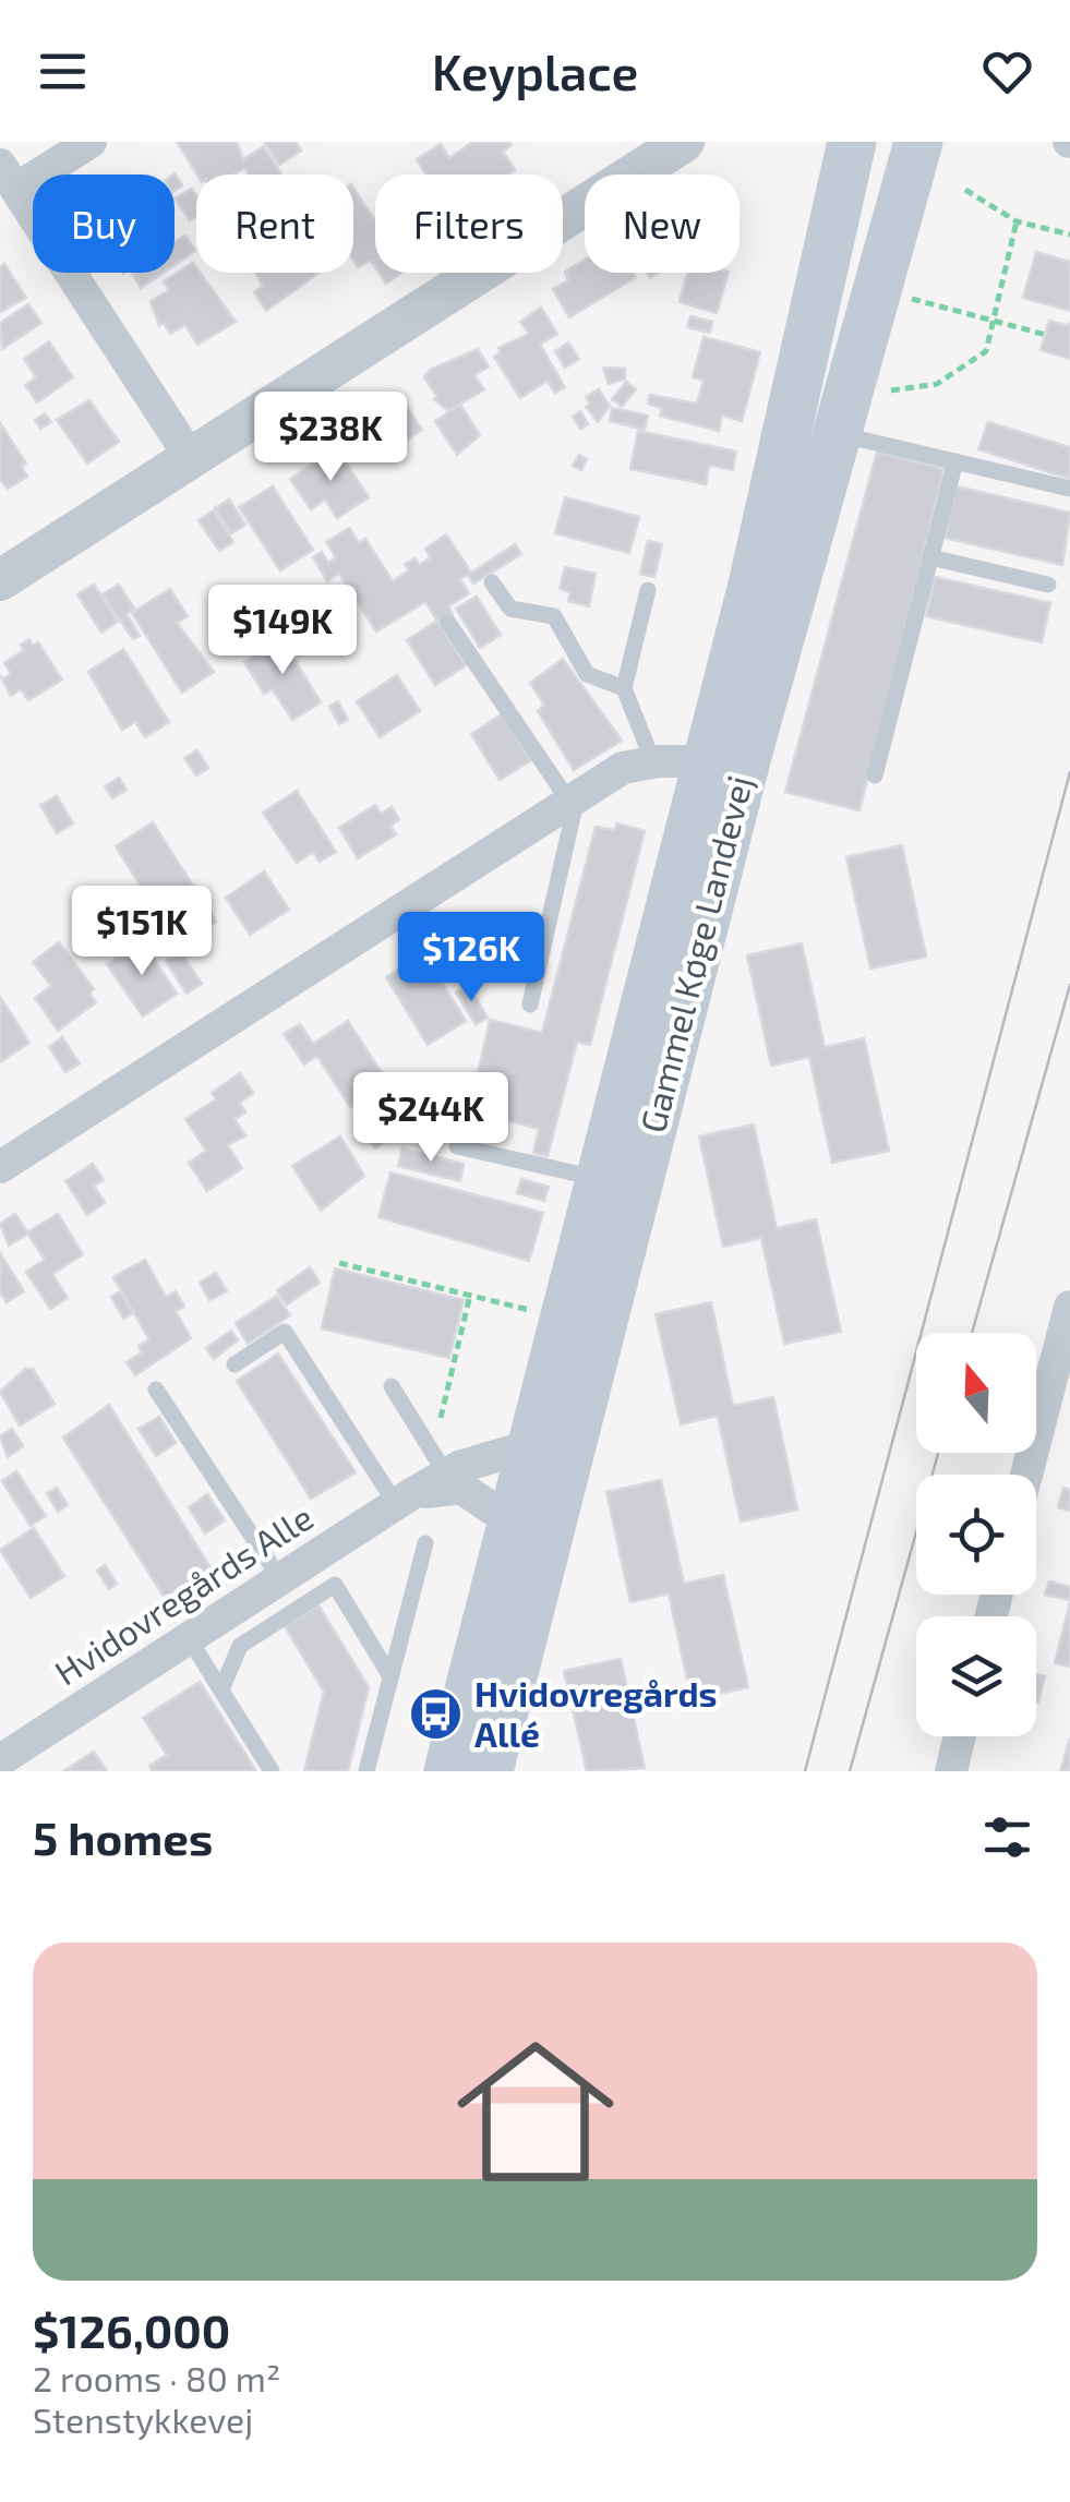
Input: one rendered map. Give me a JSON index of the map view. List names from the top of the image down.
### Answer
{
  "streets": {
    "main road": ["Gammel Køge Landevej"],
    "street": ["Hvidovregårds Alle"]
  },
  "crossings": [
    ["Gammel Køge Landevej", "Hvidovregårds Alle"]
  ],
  "places": {
    "bus stop": ["Hvidovregårds Allé"]
  },
  "north": "top",
  "page": {
    "header": "Keyplace",
    "chip": [
      "Buy",
      "Rent",
      "Filters",
      "New"
    ],
    "price": [
      "$238K",
      "$149K",
      "$151K",
      "$126K",
      "$244K"
    ],
    "heading": "5 homes",
    "list": [
      {
        "name": "$126,000",
        "note": "2 rooms · 80 m² · Stenstykkevej"
      }
    ]
  }
}
